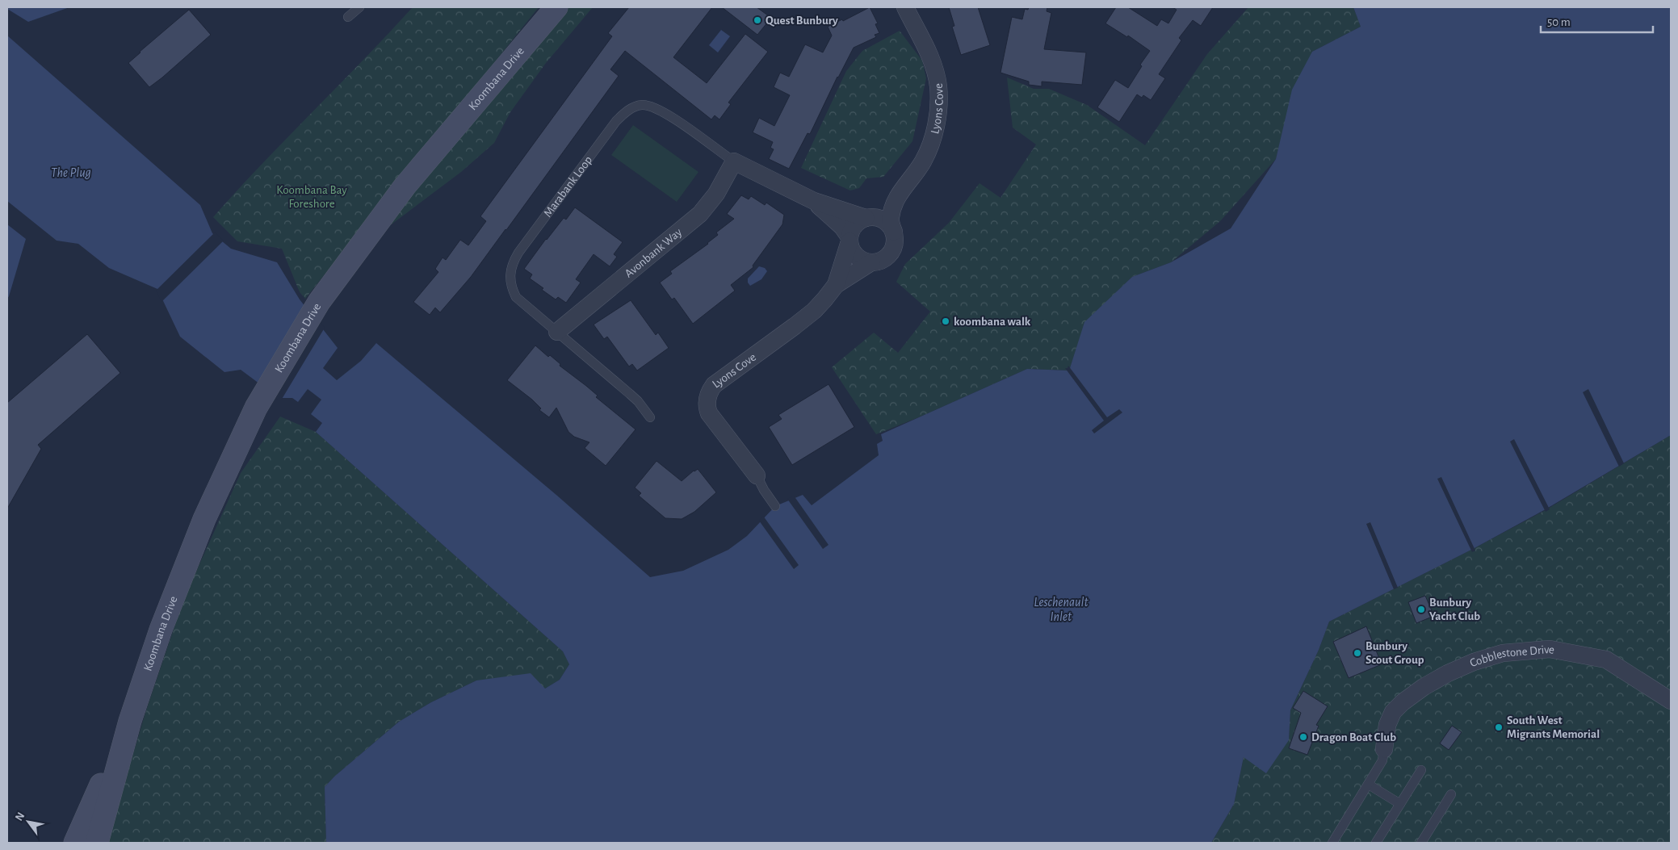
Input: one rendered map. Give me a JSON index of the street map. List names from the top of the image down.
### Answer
{
  "streets": {
    "main road": ["Koombana Drive"],
    "street": [
      "Lyons Cove",
      "Marabank Loop",
      "Avonbank Way",
      "Cobblestone Drive"
    ]
  },
  "crossings": [
    ["Lyons Cove", "Marabank Loop"],
    ["Marabank Loop", "Avonbank Way"]
  ],
  "water": ["The Plug", "Leschenault Inlet"],
  "parks": ["Koombana Bay Foreshore"],
  "places": [
    "Quest Bunbury",
    "koombana walk",
    "Bunbury Yacht Club",
    "Bunbury Scout Group",
    "South West Migrants Memorial",
    "Dragon Boat Club"
  ],
  "scale_bar": "50 m",
  "north": "top left"
}
